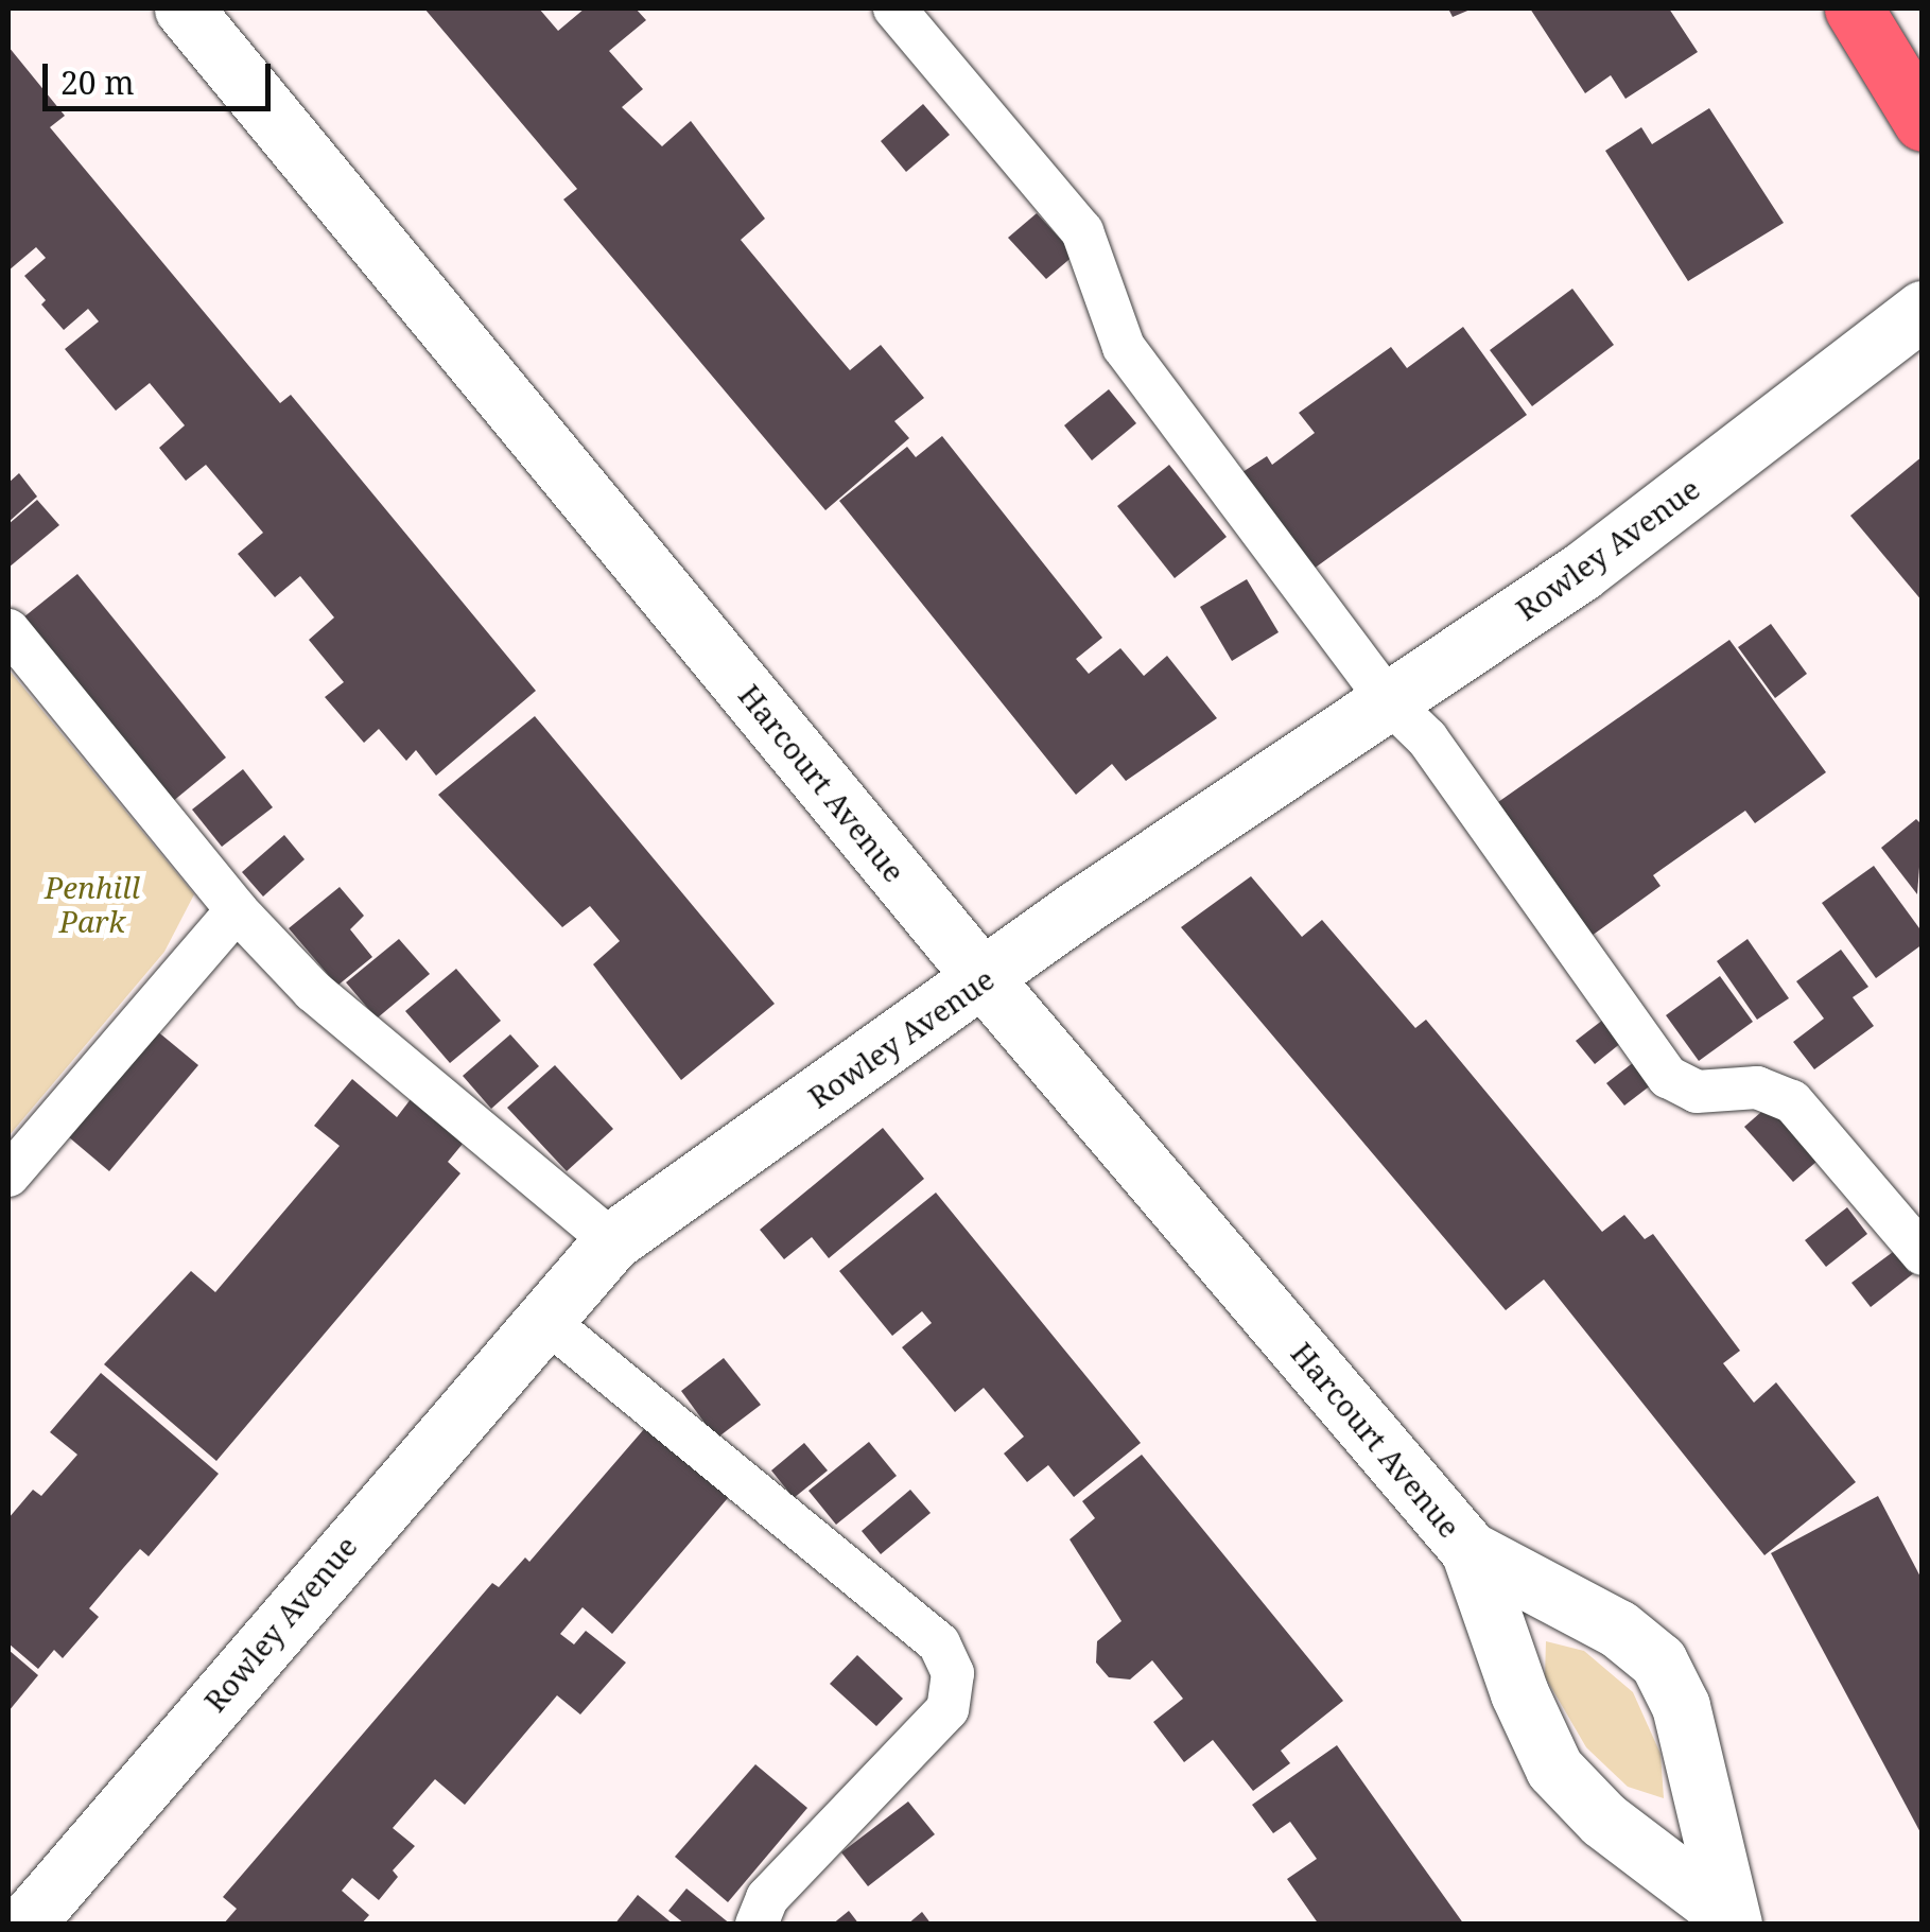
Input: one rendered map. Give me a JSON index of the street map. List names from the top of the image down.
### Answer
{
  "streets": {
    "street": ["Rowley Avenue", "Harcourt Avenue"]
  },
  "crossings": [
    ["Rowley Avenue", "Harcourt Avenue"]
  ],
  "parks": ["Penhill Park"],
  "scale_bar": "20 m"
}
